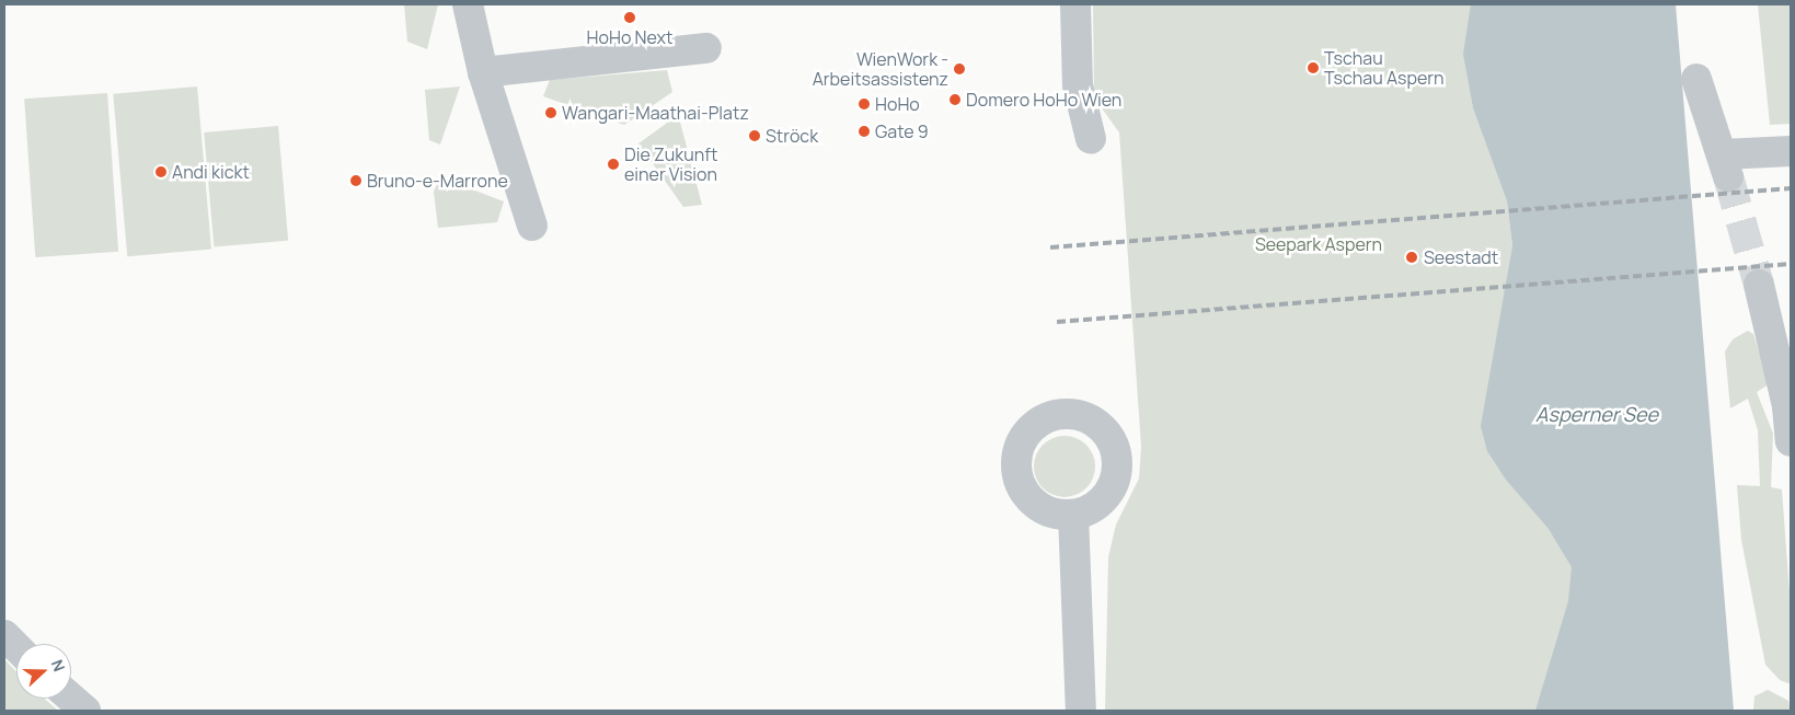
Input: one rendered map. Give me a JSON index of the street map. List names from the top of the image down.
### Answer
{
  "water": ["Asperner See"],
  "parks": ["Seepark Aspern"],
  "places": [
    "HoHo Next",
    "Tschau Tschau Aspern",
    "WienWork - Arbeitsassistenz",
    "Domero HoHo Wien",
    "HoHo",
    "Wangari-Maathai-Platz",
    "Gate 9",
    "Ströck",
    "Die Zukunft einer Vision",
    "Andi kickt",
    "Bruno-e-Marrone",
    "Seestadt"
  ],
  "north": "right"
}
